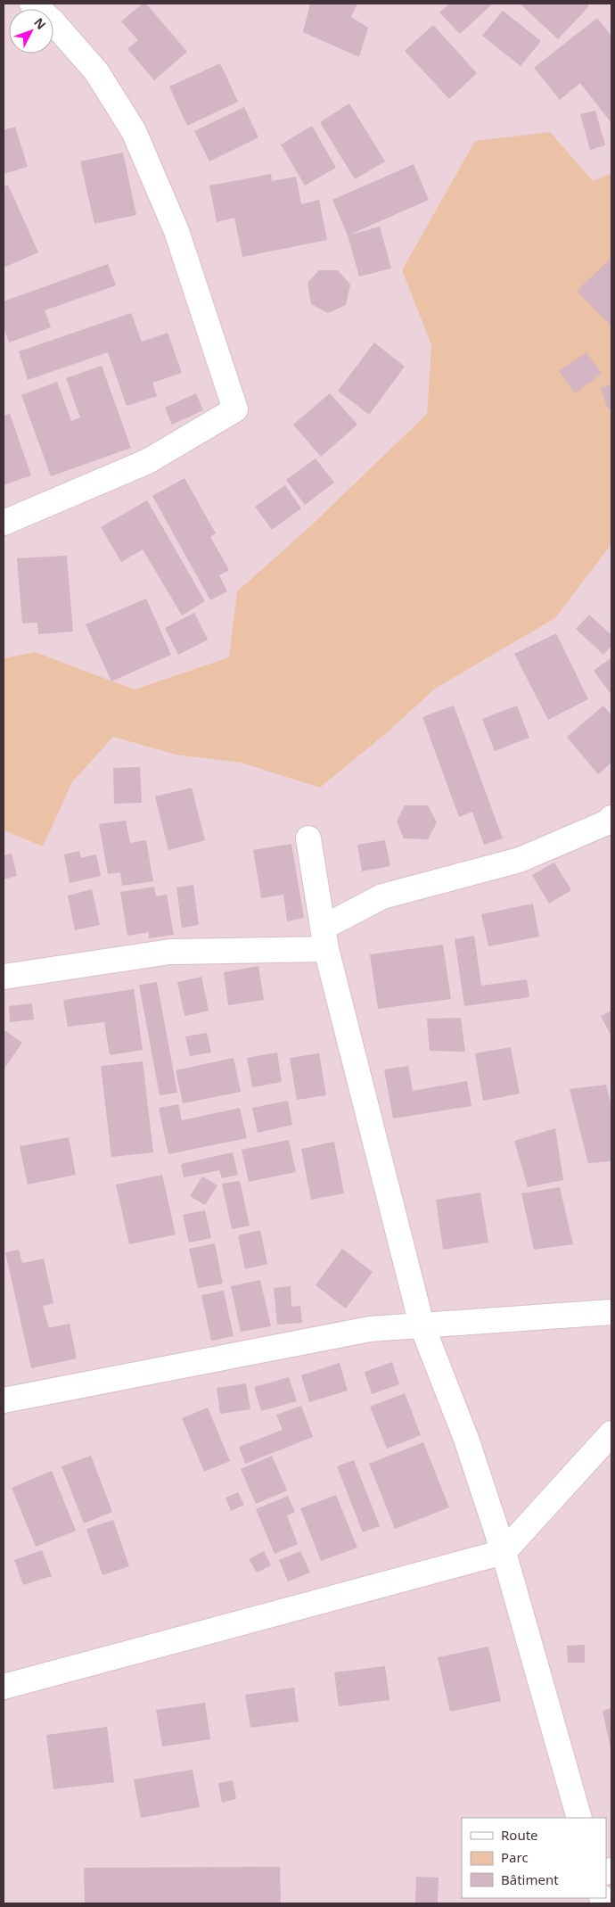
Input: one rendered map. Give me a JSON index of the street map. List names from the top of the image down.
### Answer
{
  "legend": ["Route", "Parc", "Bâtiment"],
  "north": "top right"
}
